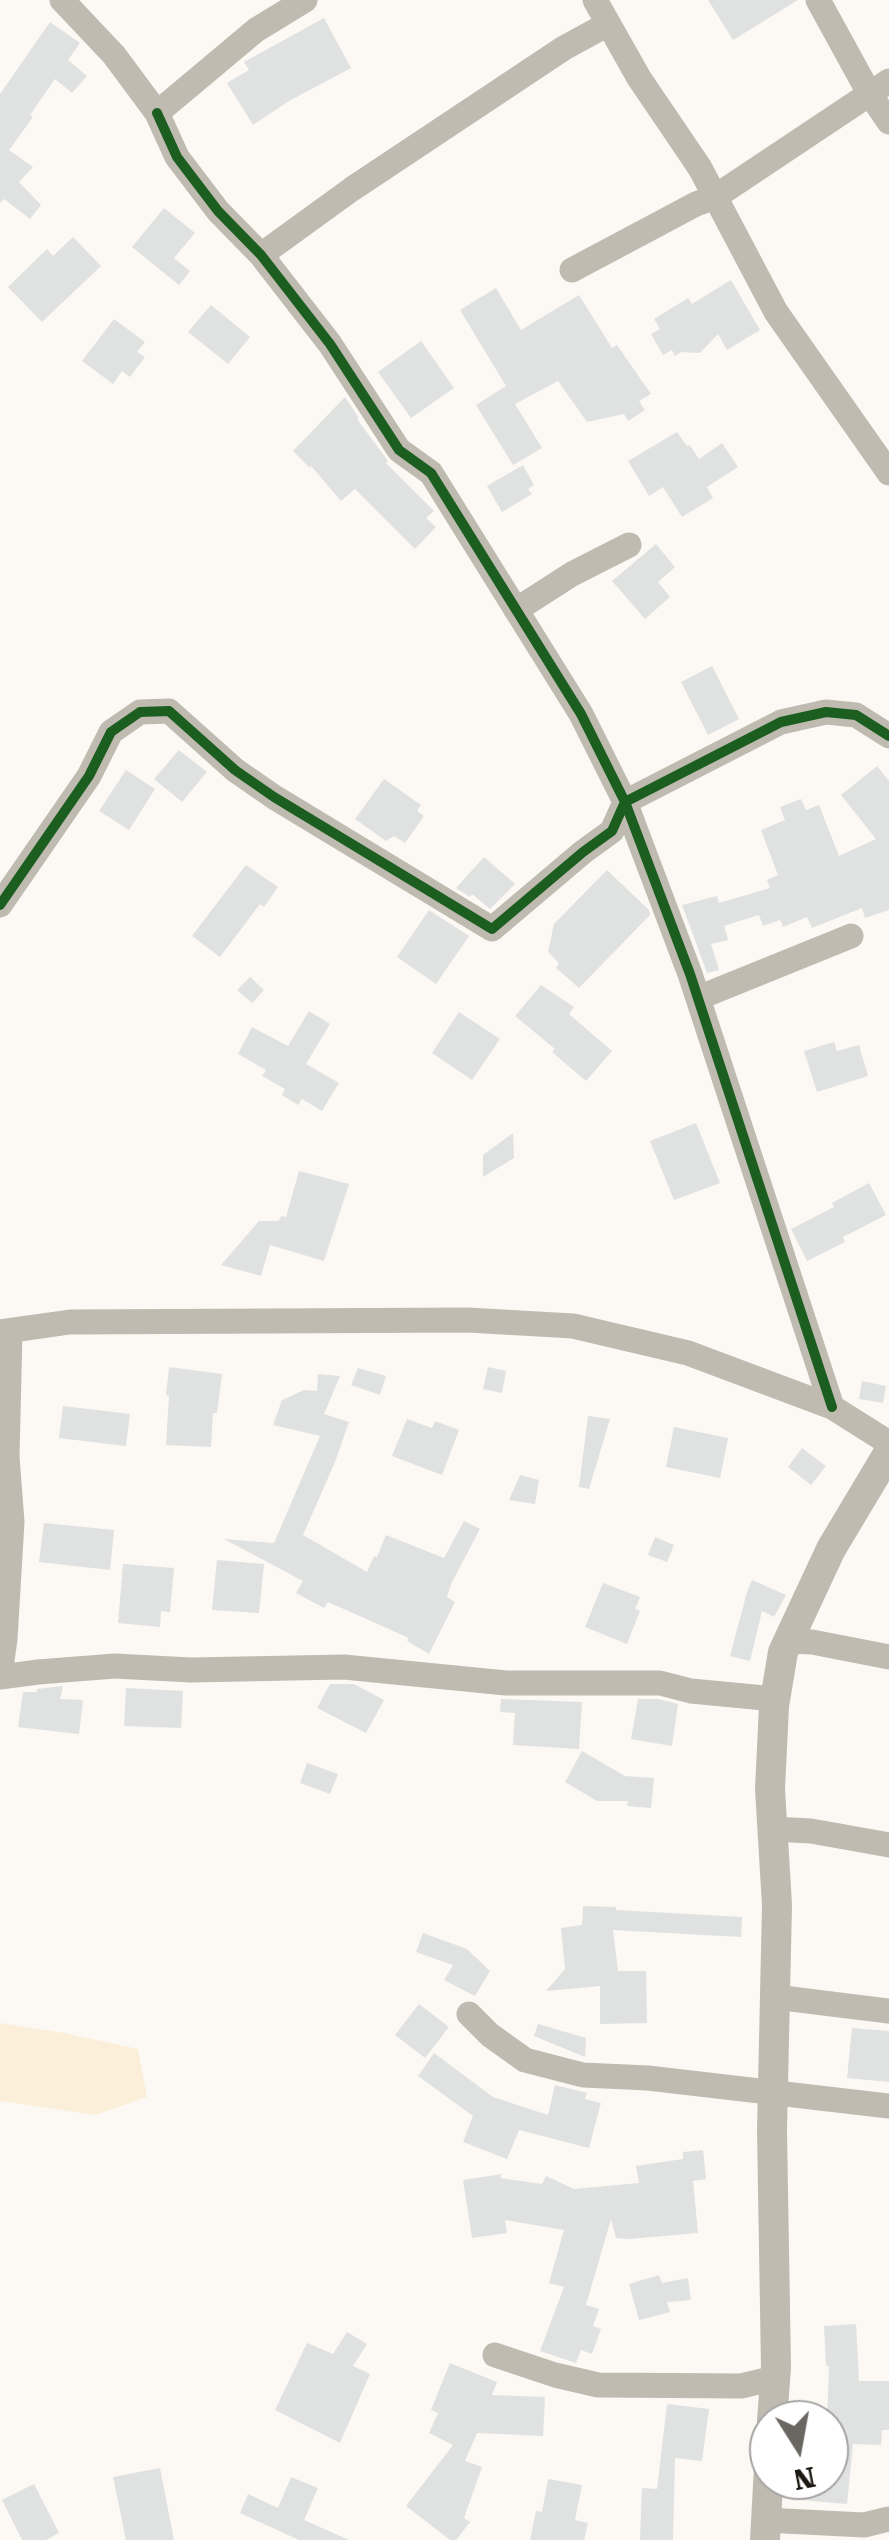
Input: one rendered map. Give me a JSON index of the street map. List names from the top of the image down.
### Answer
{
  "north": "bottom"
}
